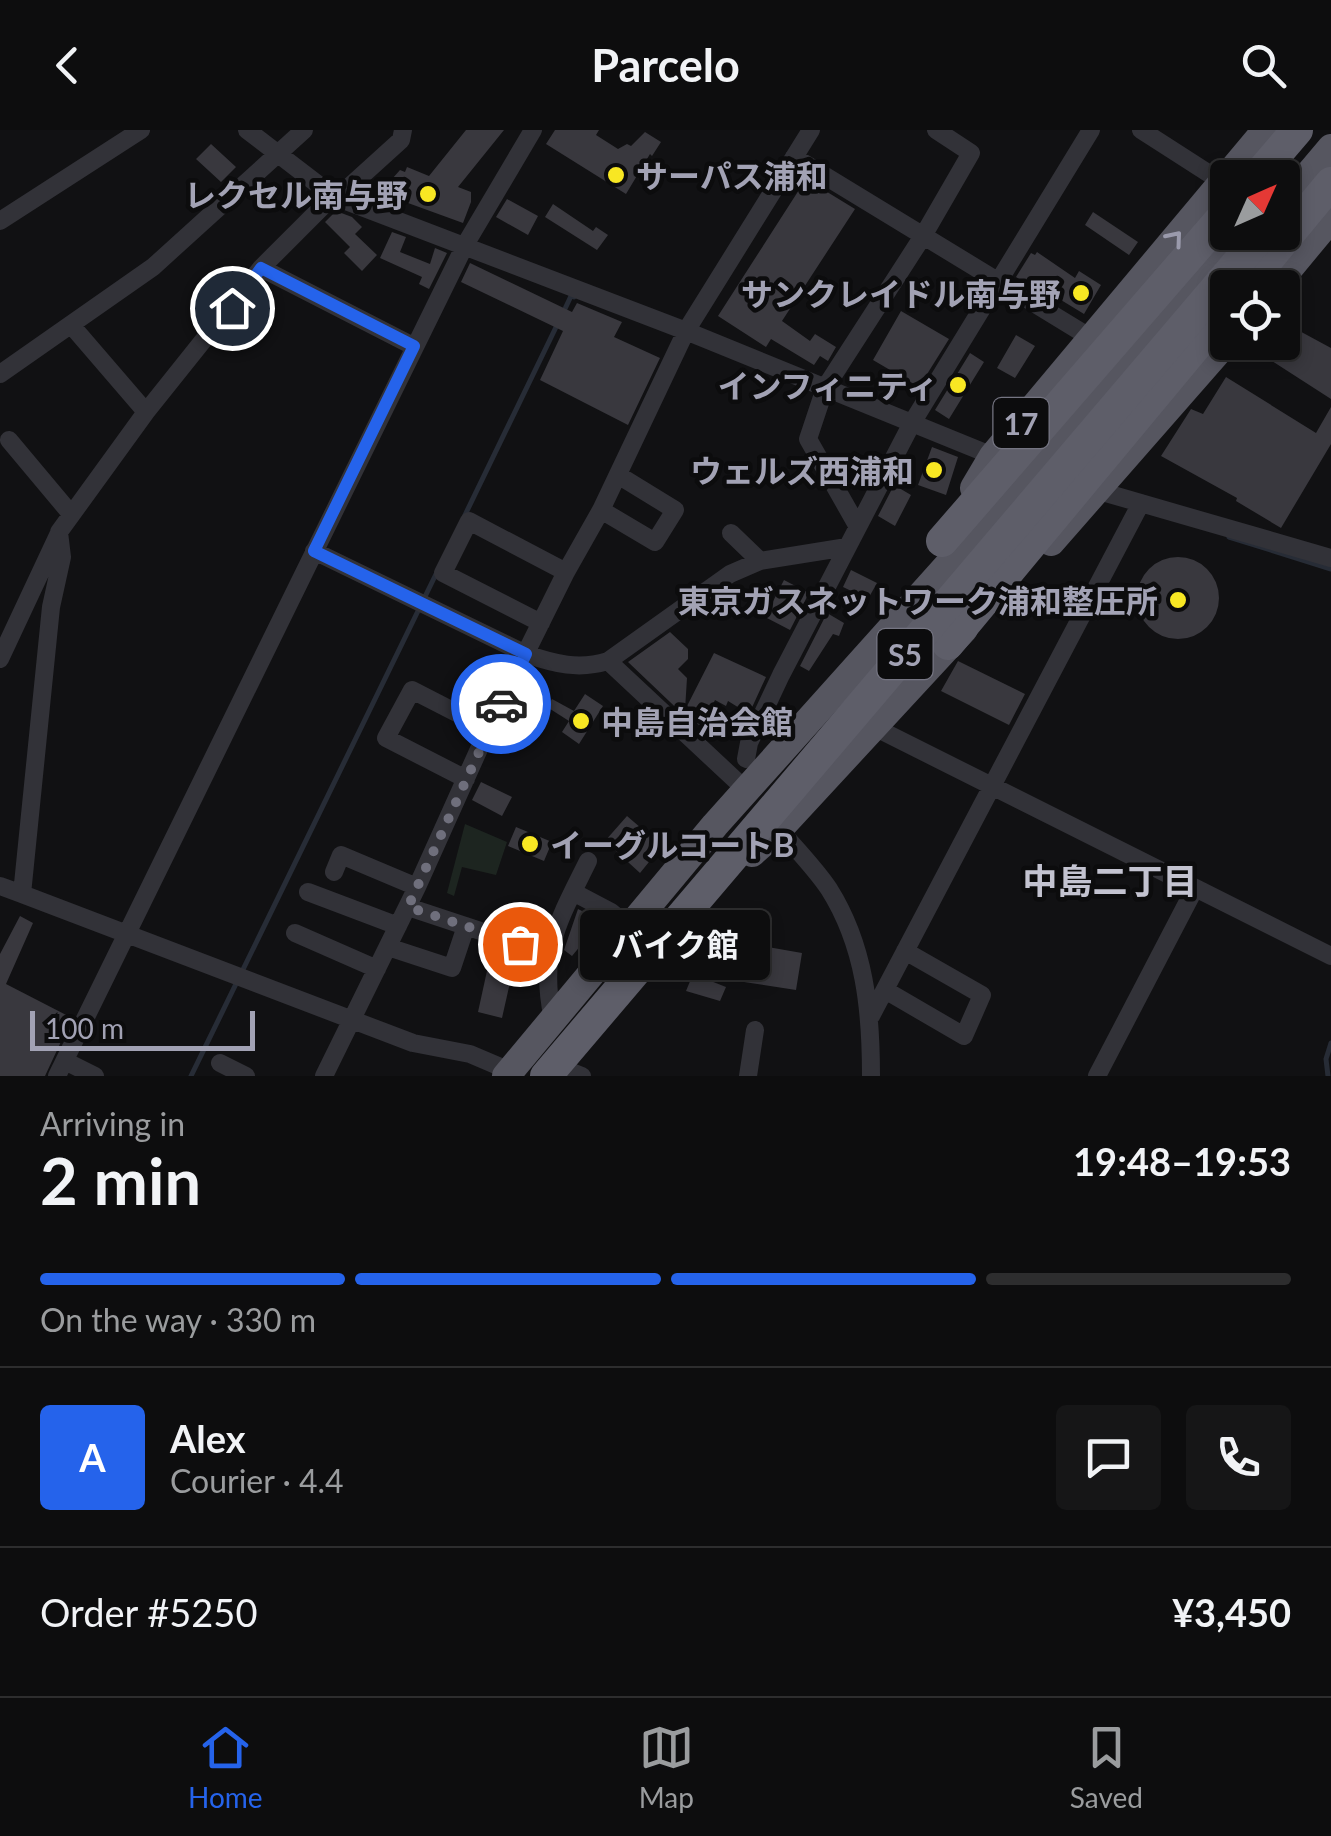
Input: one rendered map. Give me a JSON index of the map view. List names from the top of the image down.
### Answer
{
  "streets": {
    "highway": ["17", "S5"]
  },
  "crossings": [
    ["17", "S5"]
  ],
  "districts": ["中島二丁目"],
  "places": [
    "サーパス浦和",
    "レクセル南与野",
    "サンクレイドル南与野",
    "インフィニティ",
    "ウェルズ西浦和",
    "東京ガスネットワーク浦和整圧所",
    "中島自治会館",
    "イーグルコートB",
    "バイク館"
  ],
  "scale_bar": "100 m",
  "north": "top right",
  "page": {
    "header": "Parcelo",
    "bubble": "バイク館",
    "scale": "100 m",
    "heading": ["2 min", "Arriving in", "19:48–19:53"],
    "panel": [
      "Alex",
      "Courier · 4.4",
      "Order #5250",
      "¥3,450"
    ],
    "bar": "On the way · 330 m",
    "round": "A",
    "tabs": ["Home", "Map", "Saved"]
  }
}
